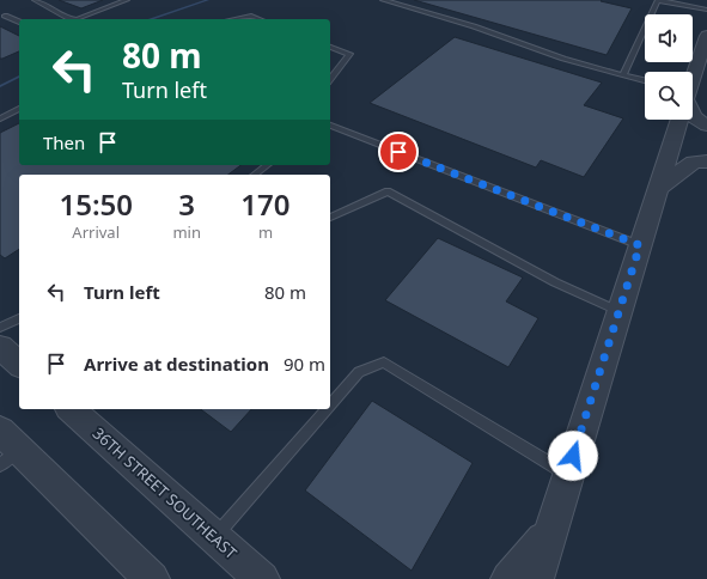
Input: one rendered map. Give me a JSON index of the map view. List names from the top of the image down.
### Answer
{
  "streets": {
    "street": ["36TH STREET SOUTHEAST"]
  },
  "page": {
    "turn": ["80 m", "Turn left"],
    "then": "Then",
    "eta": [
      "15:50",
      "Arrival",
      "3",
      "min",
      "170",
      "m"
    ],
    "list": [
      {
        "name": "Turn left",
        "value": "80 m"
      },
      {
        "name": "Arrive at destination",
        "value": "90 m"
      }
    ]
  }
}
